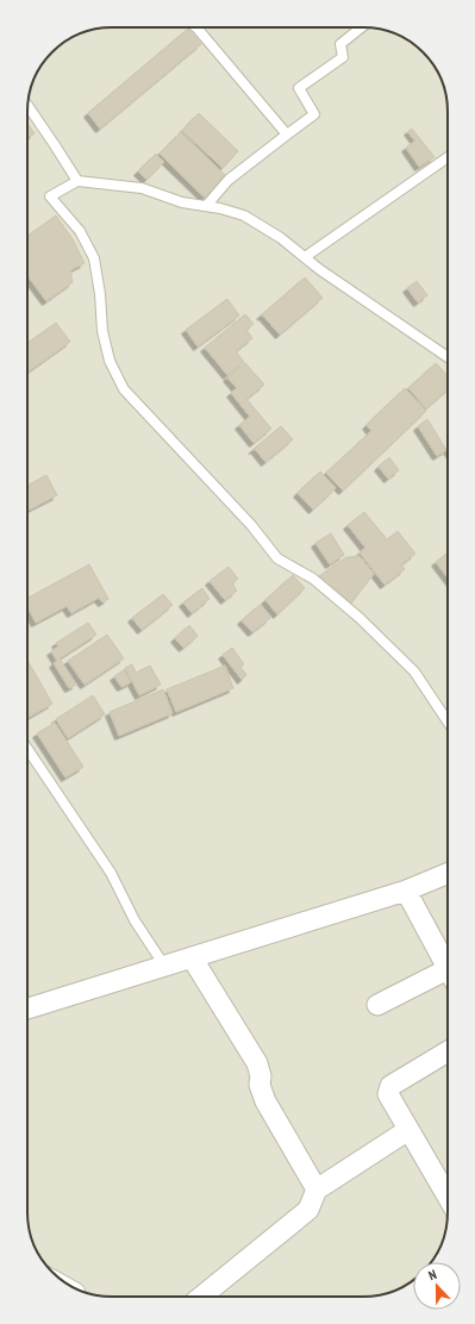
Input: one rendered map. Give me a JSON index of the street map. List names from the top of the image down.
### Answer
{
  "north": "top"
}
